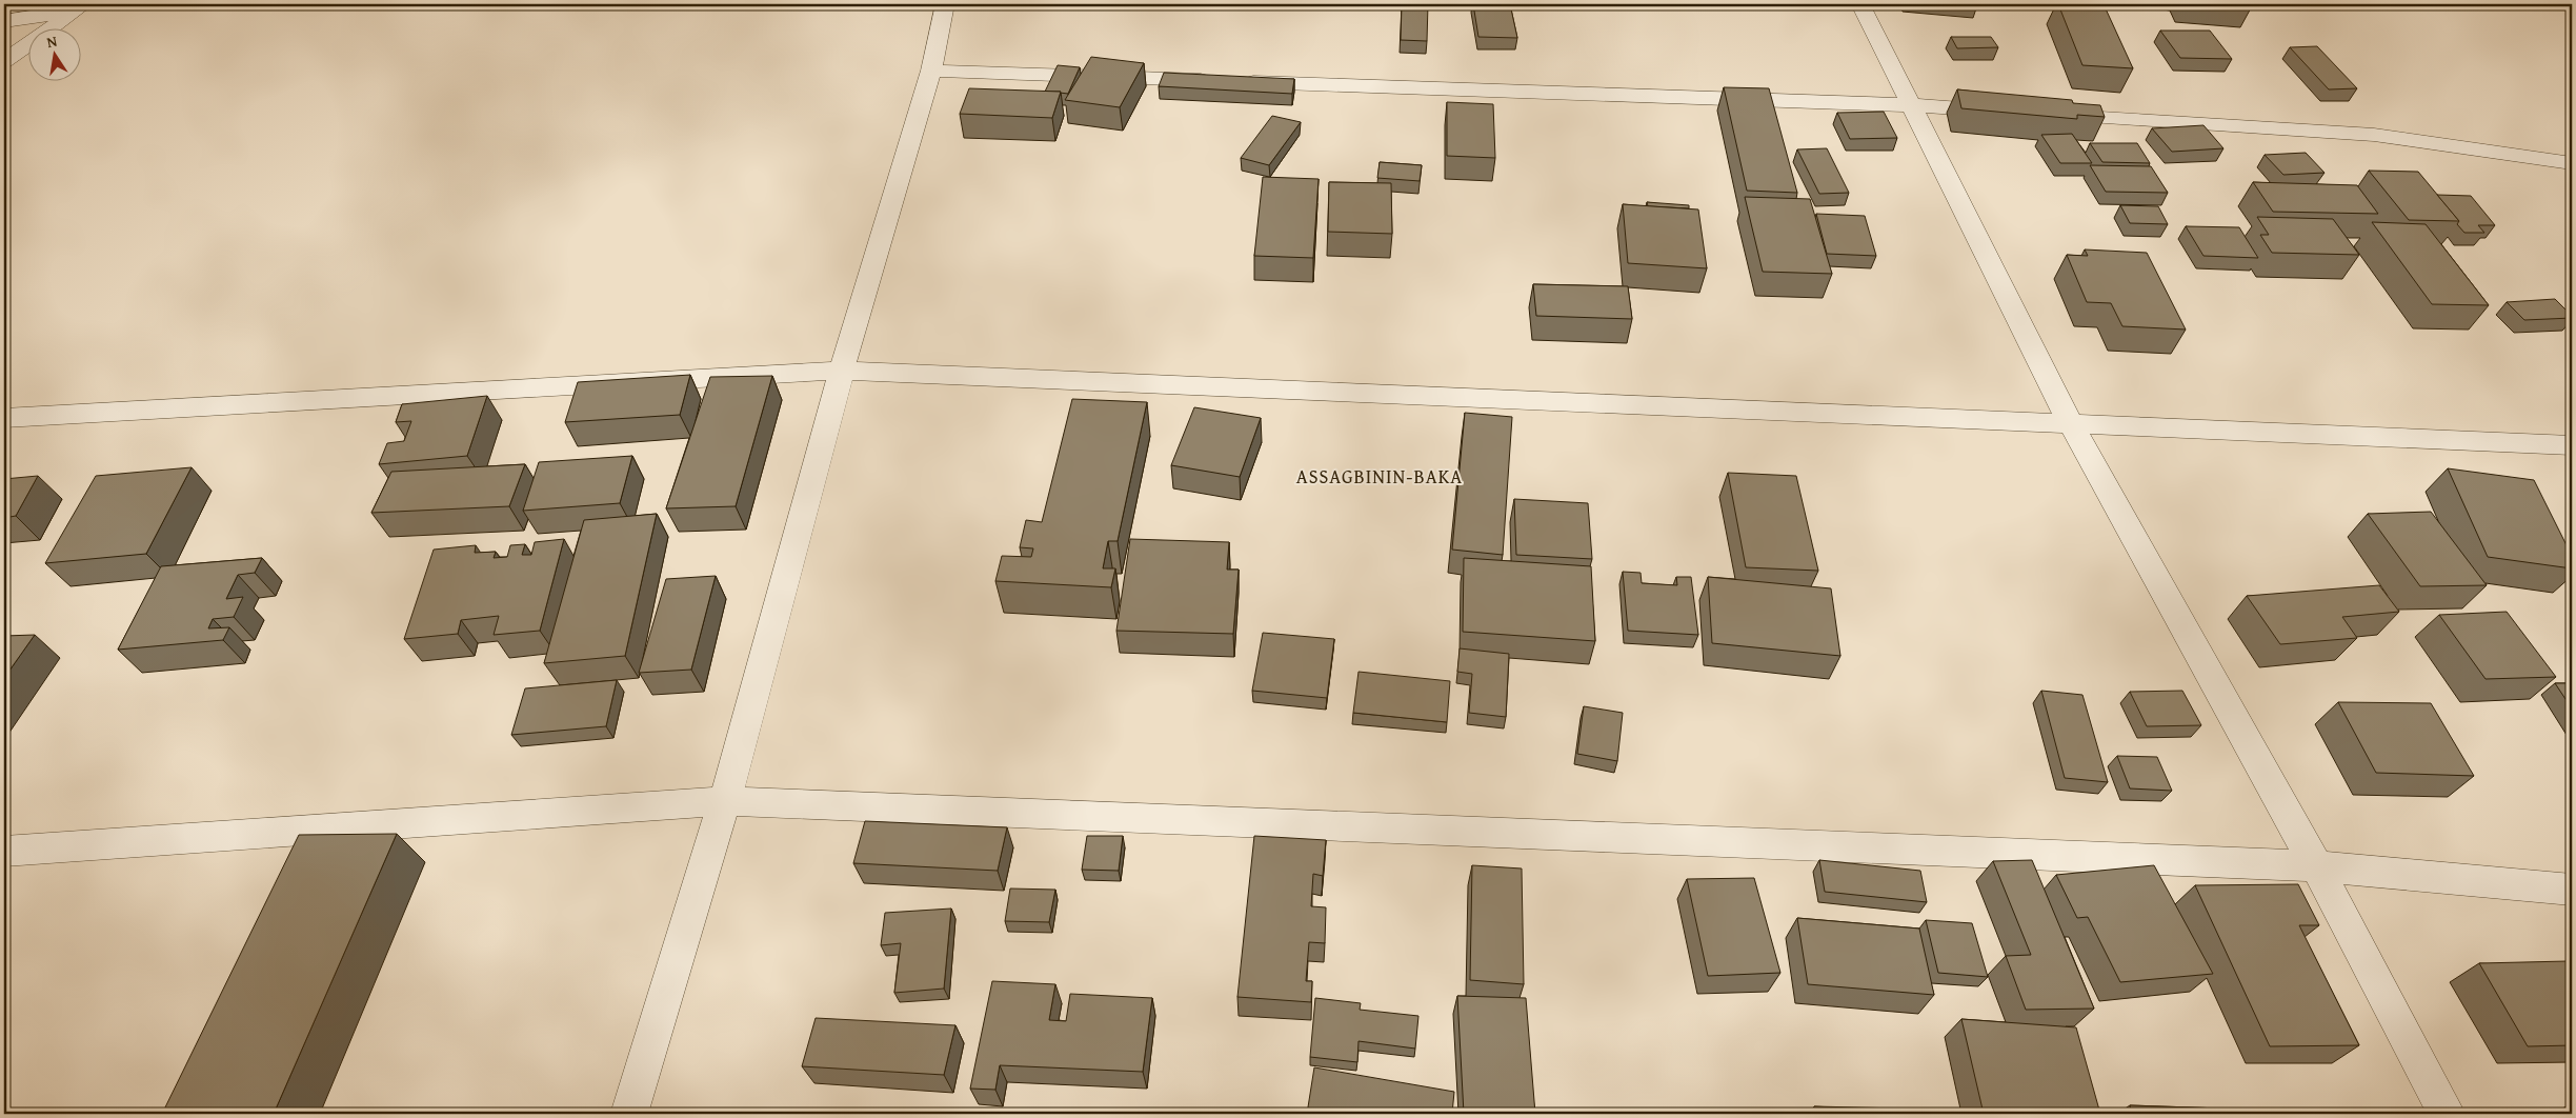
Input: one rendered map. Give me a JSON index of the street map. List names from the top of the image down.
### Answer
{
  "districts": ["ASSAGBININ-BAKA"],
  "north": "top"
}
